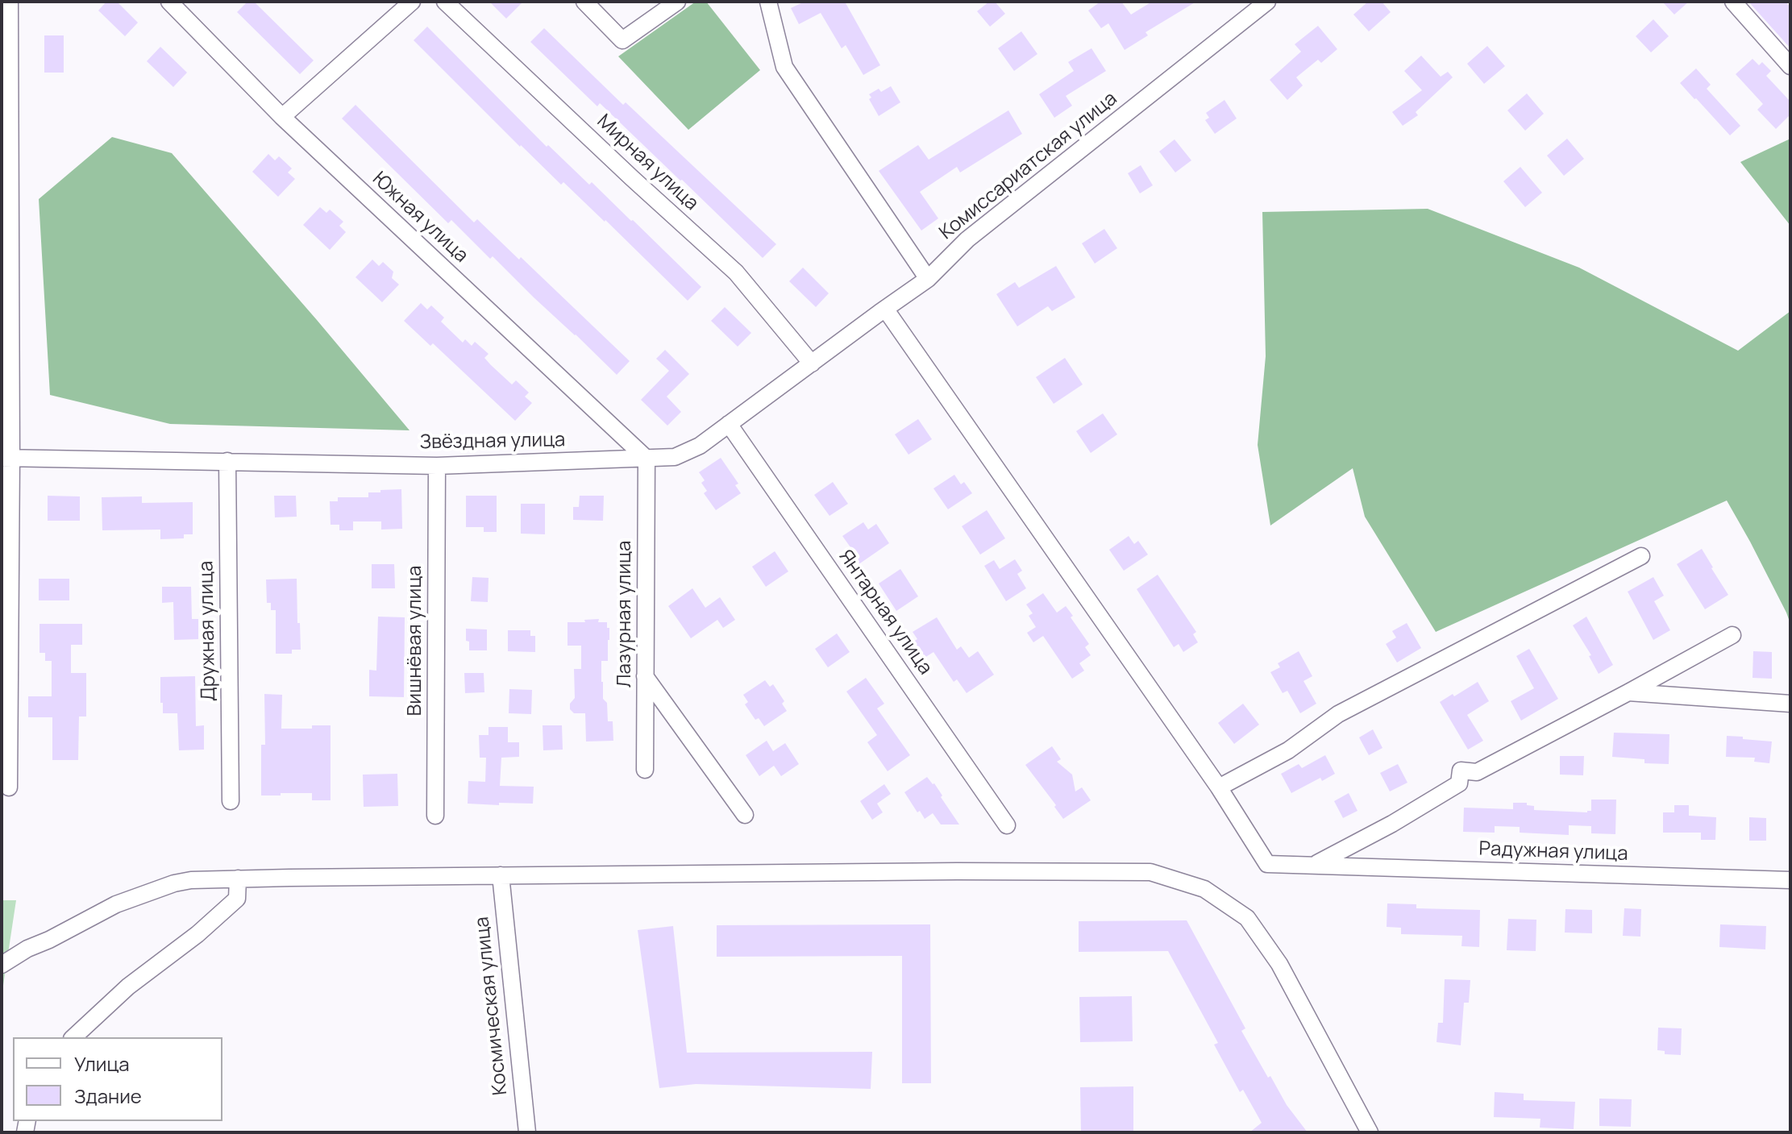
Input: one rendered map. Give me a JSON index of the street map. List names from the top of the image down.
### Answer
{
  "streets": {
    "street": [
      "Мирная улица",
      "Комиссариатская улица",
      "Южная улица",
      "Звёздная улица",
      "Янтарная улица",
      "Лазурная улица",
      "Дружная улица",
      "Вишнёвая улица",
      "Радужная улица",
      "Космическая улица"
    ]
  },
  "crossings": [
    ["Мирная улица", "Звёздная улица"],
    ["Комиссариатская улица", "Звёздная улица"],
    ["Южная улица", "Звёздная улица"],
    ["Южная улица", "Лазурная улица"],
    ["Звёздная улица", "Янтарная улица"],
    ["Звёздная улица", "Лазурная улица"],
    ["Звёздная улица", "Дружная улица"],
    ["Звёздная улица", "Вишнёвая улица"]
  ],
  "legend": ["Улица", "Здание"]
}
